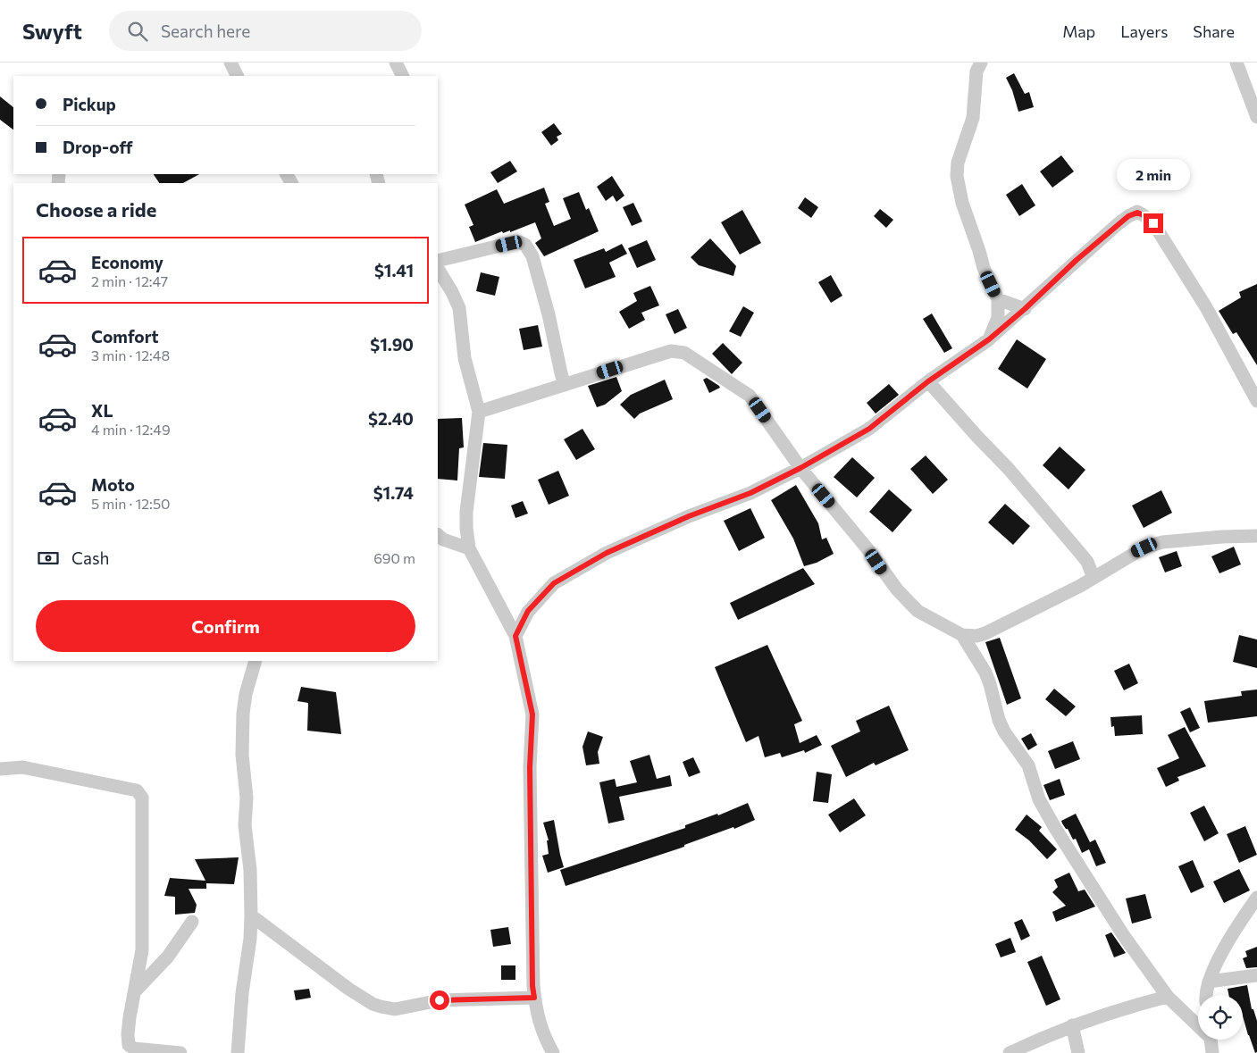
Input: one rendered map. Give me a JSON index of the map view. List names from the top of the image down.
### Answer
{
  "page": {
    "header": "Swyft",
    "search": "Search here",
    "nav": ["Map", "Layers", "Share"],
    "banner": ["Pickup", "Drop-off"],
    "bubble": "2 min",
    "heading": "Choose a ride",
    "list": [
      {
        "name": "Economy",
        "note": "2 min · 12:47",
        "value": "$1.41"
      },
      {
        "name": "Comfort",
        "note": "3 min · 12:48",
        "value": "$1.90"
      },
      {
        "name": "XL",
        "note": "4 min · 12:49",
        "value": "$2.40"
      },
      {
        "name": "Moto",
        "note": "5 min · 12:50",
        "value": "$1.74"
      }
    ],
    "pay": ["Cash", "690 m"],
    "buttons": "Confirm"
  }
}
